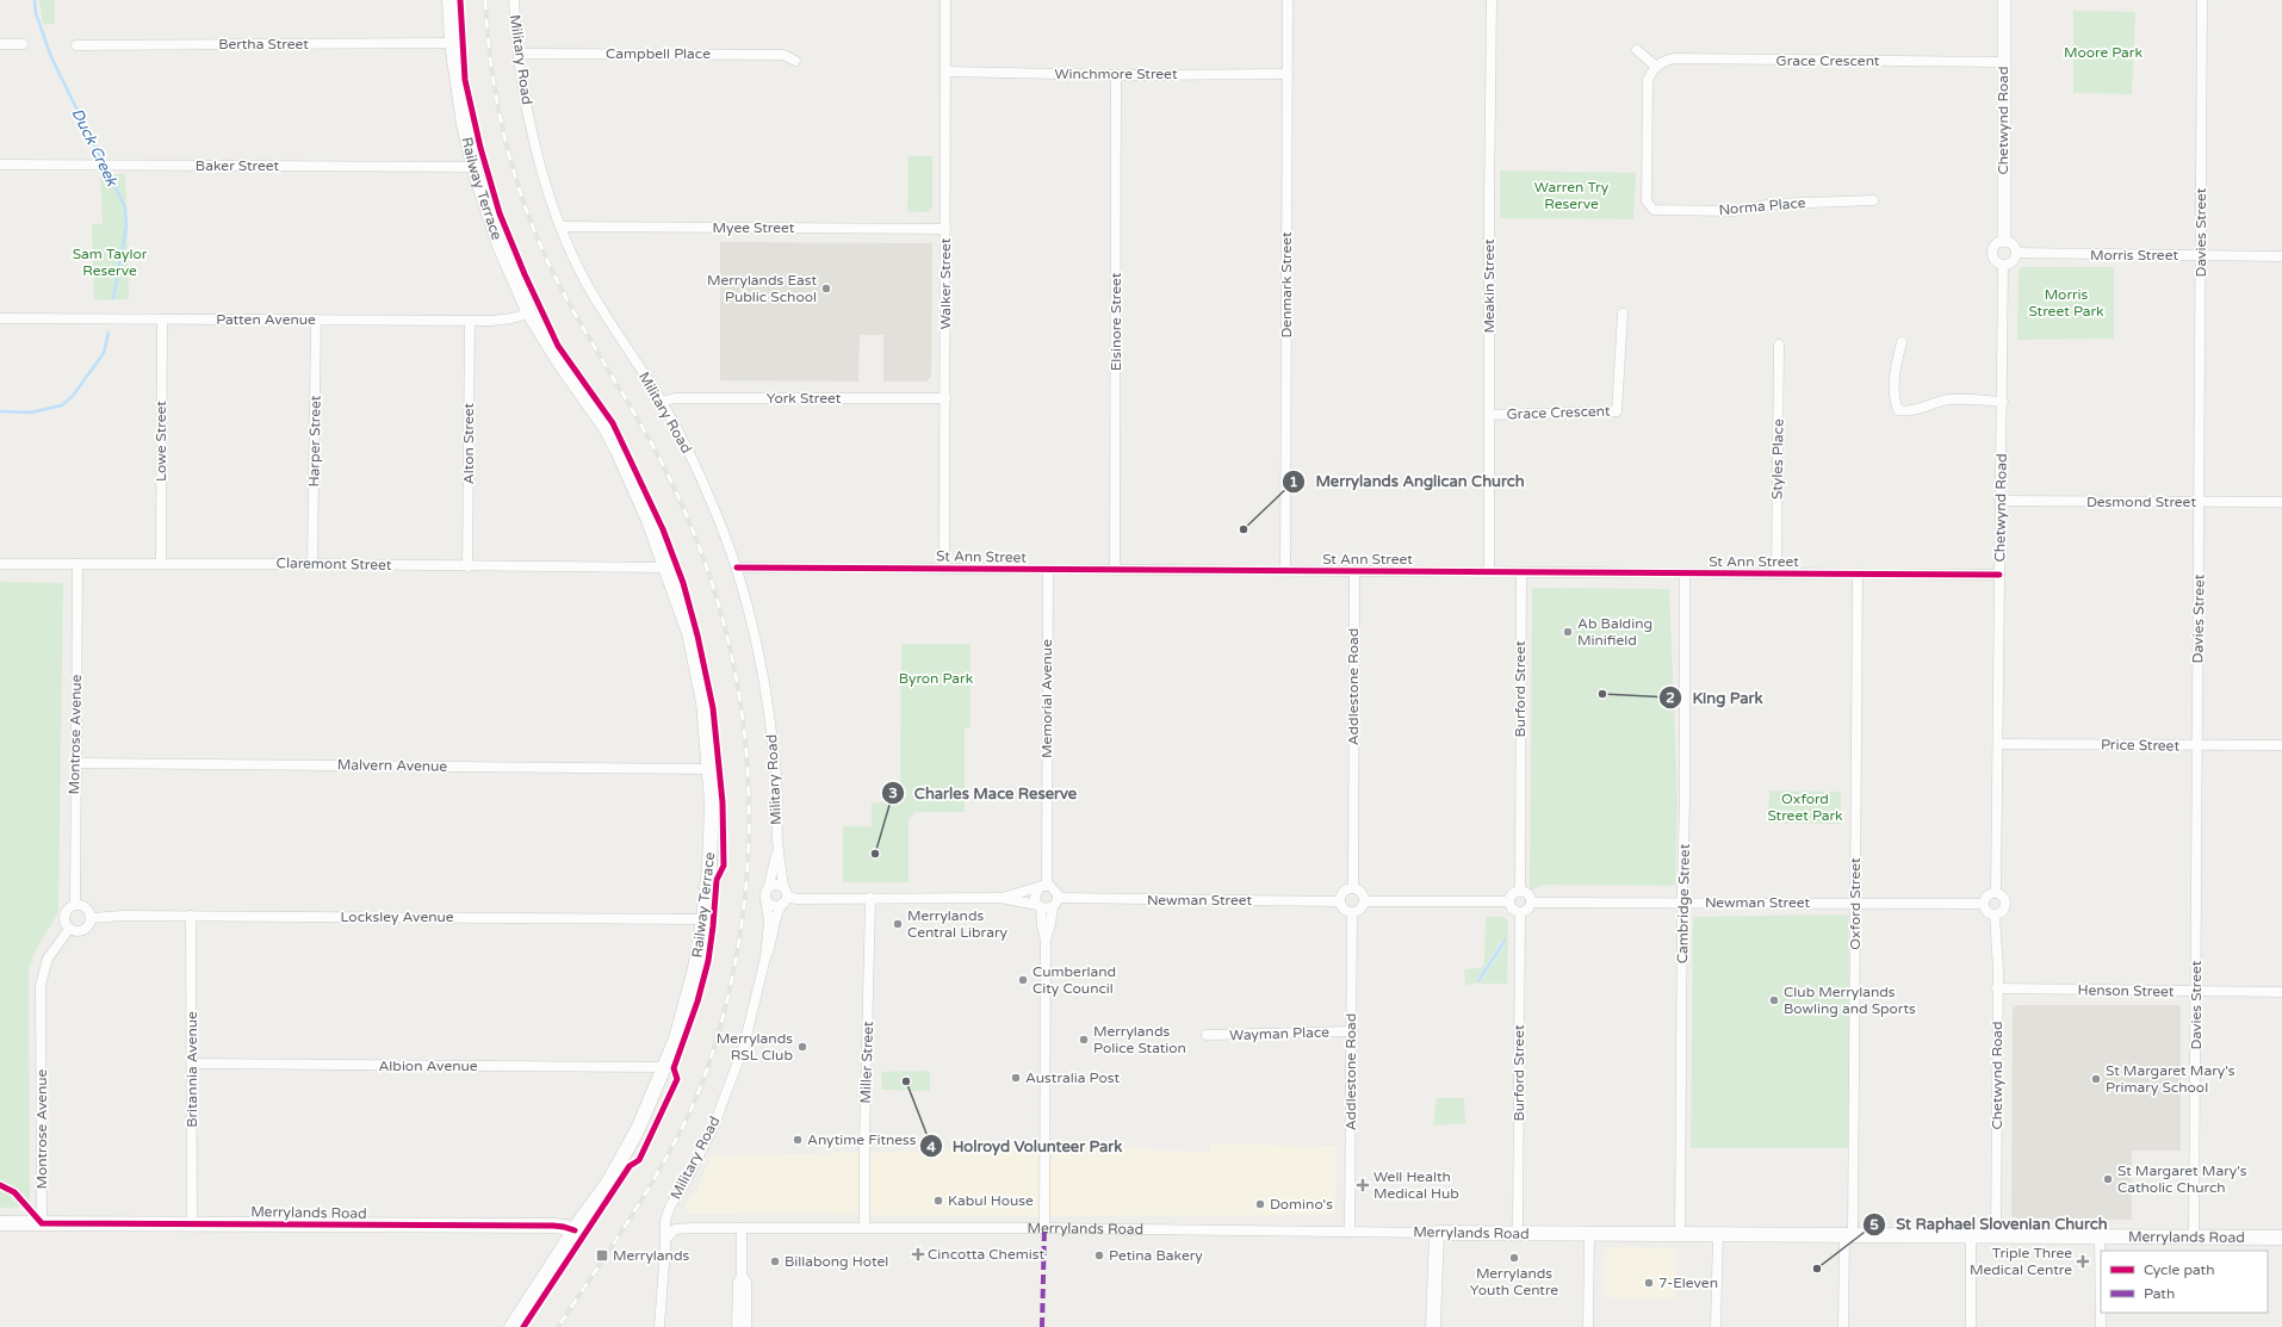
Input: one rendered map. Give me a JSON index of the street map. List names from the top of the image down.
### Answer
{
  "streets": {
    "main road": ["Railway Terrace", "Merrylands Road"],
    "street": [
      "Bertha Street",
      "Campbell Place",
      "Military Road",
      "Grace Crescent",
      "Winchmore Street",
      "Chetwynd Road",
      "Baker Street",
      "Norma Place",
      "Myee Street",
      "Davies Street",
      "Morris Street",
      "Walker Street",
      "Denmark Street",
      "Meakin Street",
      "Patten Avenue",
      "Elsinore Street",
      "York Street",
      "Lowe Street",
      "Harper Street",
      "Alton Street",
      "Styles Place",
      "Desmond Street",
      "St Ann Street",
      "Claremont Street",
      "Addlestone Road",
      "Burford Street",
      "Memorial Avenue",
      "Montrose Avenue",
      "Price Street",
      "Malvern Avenue",
      "Newman Street",
      "Cambridge Street",
      "Oxford Street",
      "Locksley Avenue",
      "Henson Street",
      "Wayman Place",
      "Miller Street",
      "Albion Avenue",
      "Britannia Avenue"
    ]
  },
  "crossings": [
    ["Bertha Street", "Railway Terrace"],
    ["Campbell Place", "Military Road"],
    ["Military Road", "Myee Street"],
    ["Military Road", "York Street"],
    ["Military Road", "St Ann Street"],
    ["Military Road", "Merrylands Road"],
    ["Grace Crescent", "Chetwynd Road"],
    ["Grace Crescent", "Norma Place"],
    ["Grace Crescent", "Meakin Street"],
    ["Winchmore Street", "Walker Street"],
    ["Winchmore Street", "Denmark Street"],
    ["Winchmore Street", "Elsinore Street"],
    ["Chetwynd Road", "Morris Street"],
    ["Chetwynd Road", "Desmond Street"],
    ["Chetwynd Road", "St Ann Street"],
    ["Chetwynd Road", "Price Street"],
    ["Chetwynd Road", "Newman Street"],
    ["Chetwynd Road", "Henson Street"],
    ["Chetwynd Road", "Merrylands Road"],
    ["Baker Street", "Railway Terrace"],
    ["Railway Terrace", "Patten Avenue"],
    ["Railway Terrace", "Claremont Street"],
    ["Railway Terrace", "Malvern Avenue"],
    ["Railway Terrace", "Locksley Avenue"],
    ["Railway Terrace", "Albion Avenue"],
    ["Railway Terrace", "Merrylands Road"],
    ["Myee Street", "Walker Street"],
    ["Davies Street", "Morris Street"],
    ["Davies Street", "Desmond Street"],
    ["Davies Street", "Price Street"],
    ["Davies Street", "Henson Street"],
    ["Davies Street", "Merrylands Road"],
    ["Walker Street", "York Street"],
    ["Walker Street", "St Ann Street"],
    ["Denmark Street", "St Ann Street"],
    ["Meakin Street", "St Ann Street"],
    ["Patten Avenue", "Lowe Street"],
    ["Patten Avenue", "Harper Street"],
    ["Patten Avenue", "Alton Street"],
    ["Elsinore Street", "St Ann Street"],
    ["Lowe Street", "Claremont Street"],
    ["Harper Street", "Claremont Street"],
    ["Alton Street", "Claremont Street"],
    ["Styles Place", "St Ann Street"],
    ["St Ann Street", "Addlestone Road"],
    ["St Ann Street", "Burford Street"],
    ["St Ann Street", "Memorial Avenue"],
    ["St Ann Street", "Cambridge Street"],
    ["St Ann Street", "Oxford Street"],
    ["Claremont Street", "Montrose Avenue"],
    ["Addlestone Road", "Newman Street"],
    ["Addlestone Road", "Wayman Place"],
    ["Addlestone Road", "Merrylands Road"],
    ["Burford Street", "Newman Street"],
    ["Burford Street", "Merrylands Road"],
    ["Memorial Avenue", "Newman Street"],
    ["Montrose Avenue", "Malvern Avenue"],
    ["Montrose Avenue", "Locksley Avenue"],
    ["Montrose Avenue", "Merrylands Road"],
    ["Newman Street", "Cambridge Street"],
    ["Newman Street", "Oxford Street"],
    ["Cambridge Street", "Merrylands Road"],
    ["Oxford Street", "Merrylands Road"],
    ["Locksley Avenue", "Britannia Avenue"],
    ["Miller Street", "Merrylands Road"],
    ["Albion Avenue", "Britannia Avenue"],
    ["Britannia Avenue", "Merrylands Road"]
  ],
  "water": ["Duck Creek"],
  "parks": [
    "Moore Park",
    "Warren Try Reserve",
    "Sam Taylor Reserve",
    "Morris Street Park",
    "Byron Park",
    "Oxford Street Park"
  ],
  "places": {
    "other": [
      "Merrylands East Public School",
      "Merrylands Anglican Church",
      "Ab Balding Minifield",
      "King Park",
      "Charles Mace Reserve",
      "Merrylands Central Library",
      "Cumberland City Council",
      "Club Merrylands Bowling and Sports",
      "Merrylands Police Station",
      "Merrylands RSL Club",
      "Australia Post",
      "St Margaret Mary's Primary School",
      "Holroyd Volunteer Park",
      "Anytime Fitness",
      "St Margaret Mary's Catholic Church",
      "Kabul House",
      "Domino's",
      "Petina Bakery",
      "Merrylands Youth Centre",
      "Billabong Hotel",
      "St Raphael Slovenian Church",
      "7-Eleven"
    ],
    "health": ["Well Health Medical Hub", "Cincotta Chemist", "Triple Three Medical Centre"],
    "transit": ["Merrylands"]
  },
  "legend": ["Cycle path", "Path"]
}
